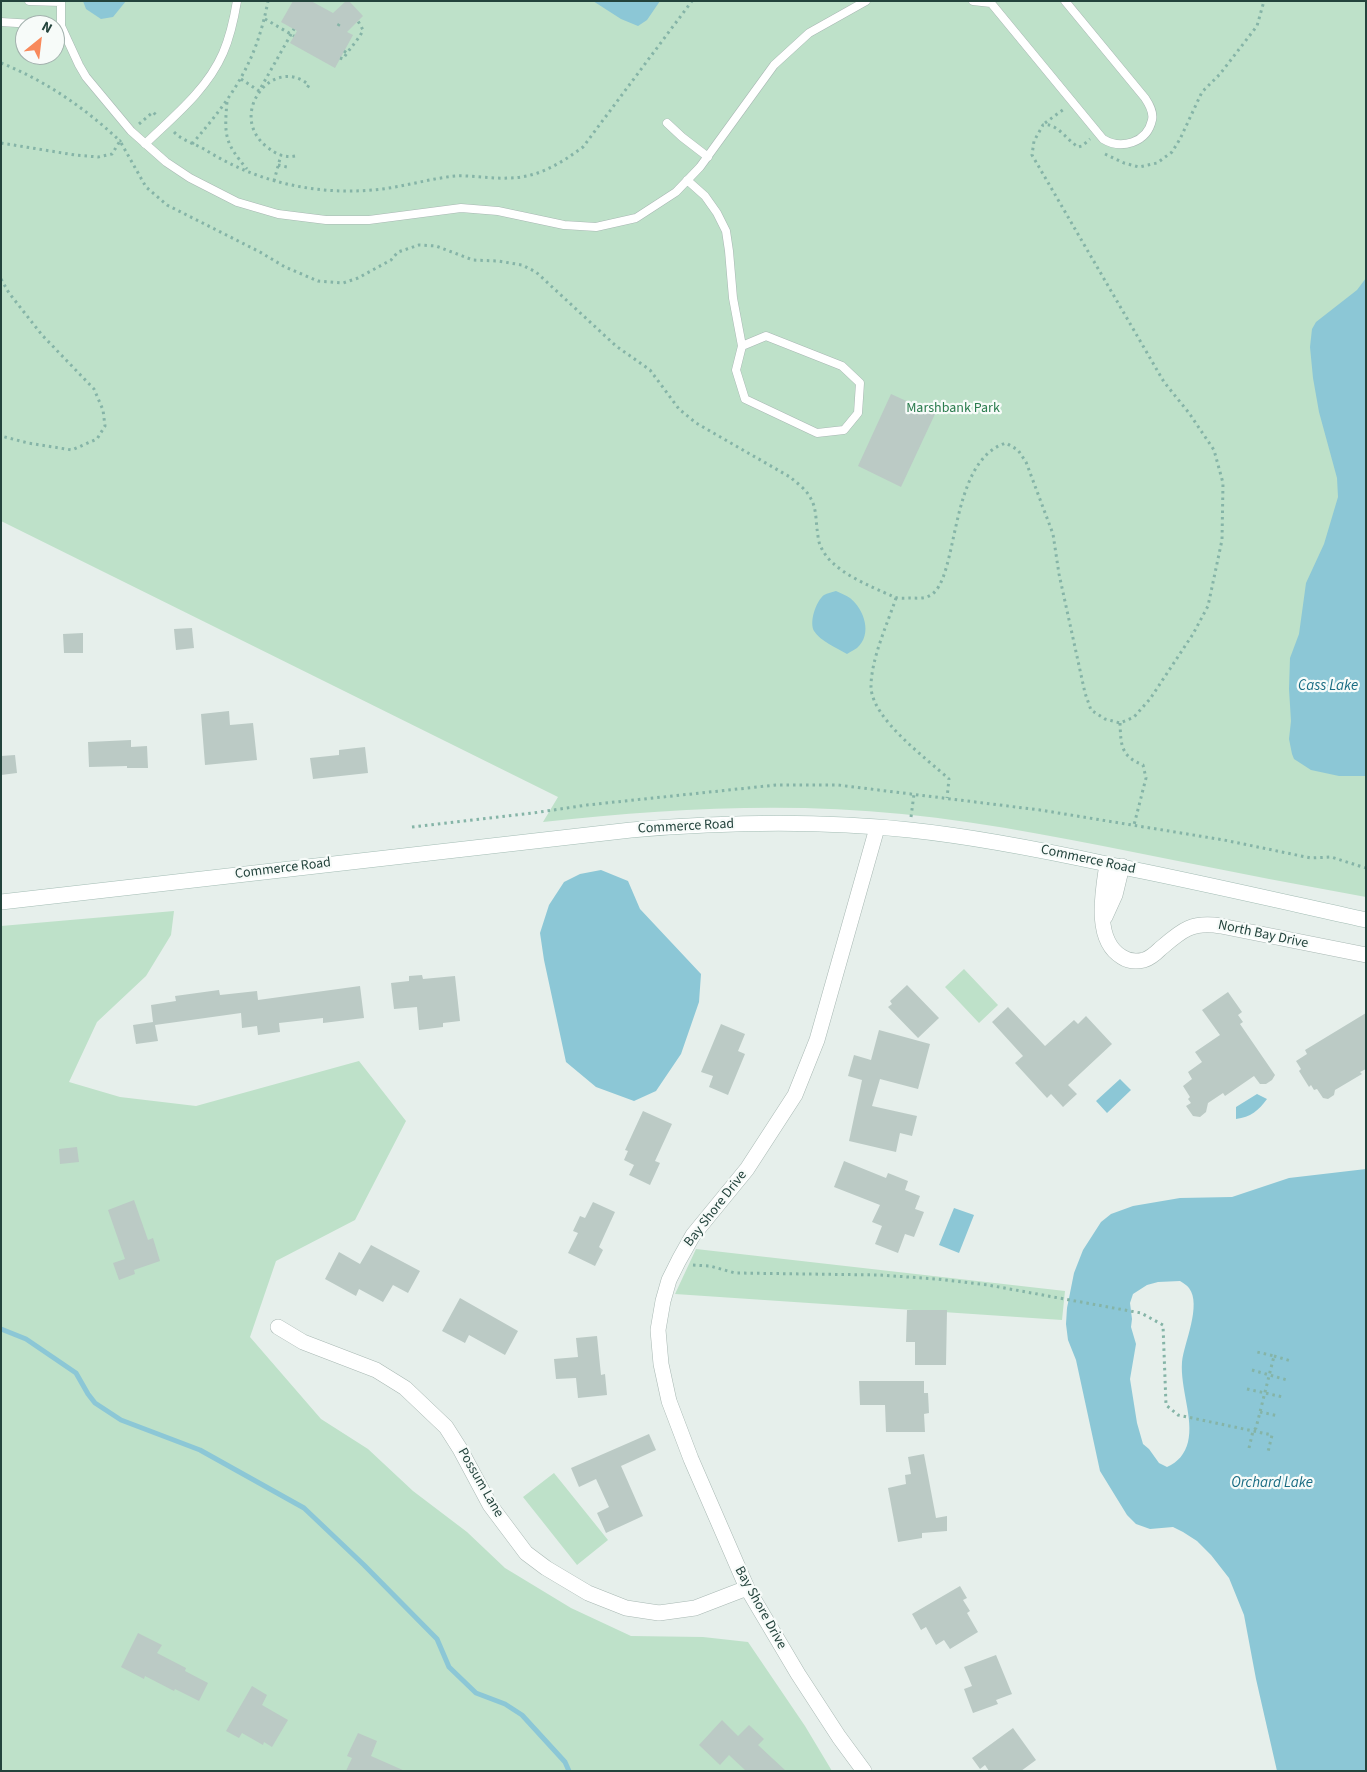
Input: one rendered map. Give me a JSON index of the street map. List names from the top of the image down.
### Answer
{
  "streets": {
    "street": [
      "Commerce Road",
      "North Bay Drive",
      "Bay Shore Drive",
      "Possum Lane"
    ]
  },
  "crossings": [
    ["Commerce Road", "North Bay Drive"],
    ["Commerce Road", "Bay Shore Drive"],
    ["Bay Shore Drive", "Possum Lane"]
  ],
  "water": ["Cass Lake", "Orchard Lake"],
  "parks": ["Marshbank Park"],
  "north": "top right"
}
